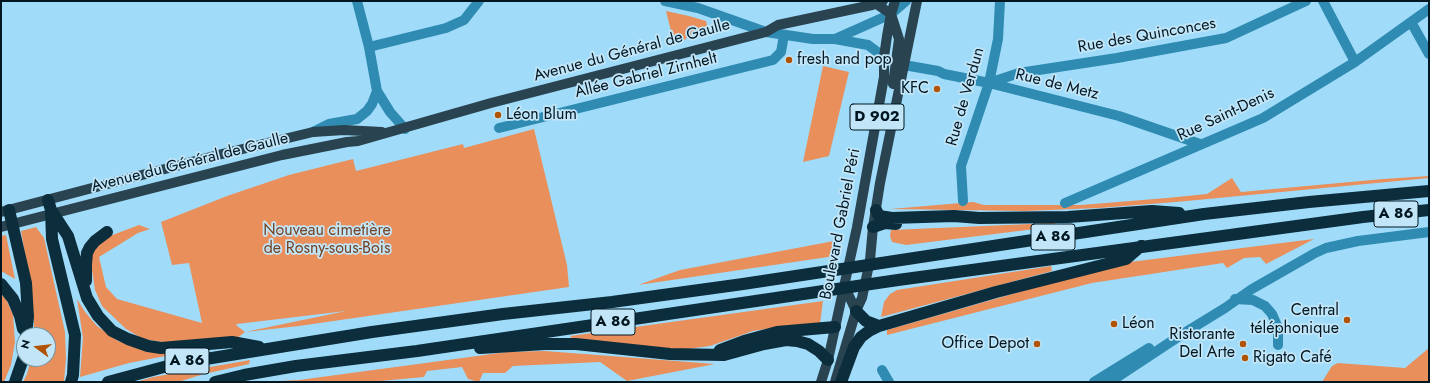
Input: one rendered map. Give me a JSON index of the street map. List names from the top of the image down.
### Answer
{
  "streets": {
    "highway": ["A 86"],
    "main road": ["Avenue du Général de Gaulle", "D 902", "Boulevard Gabriel Péri"],
    "street": [
      "Rue des Quinconces",
      "Allée Gabriel Zirnhelt",
      "Rue de Metz",
      "Rue de Verdun",
      "Rue Saint-Denis"
    ]
  },
  "crossings": [
    ["Rue des Quinconces", "Rue de Metz"],
    ["Rue des Quinconces", "Rue de Verdun"],
    ["Rue de Metz", "Rue de Verdun"],
    ["Rue de Metz", "Rue Saint-Denis"],
    ["Rue de Metz", "Boulevard Gabriel Péri"]
  ],
  "parks": ["Nouveau cimetière de Rosny-sous-Bois"],
  "places": [
    "fresh and pop",
    "KFC",
    "Léon Blum",
    "Central téléphonique",
    "Léon",
    "Office Depot",
    "Ristorante Del Arte",
    "Rigato Café"
  ],
  "north": "left"
}
